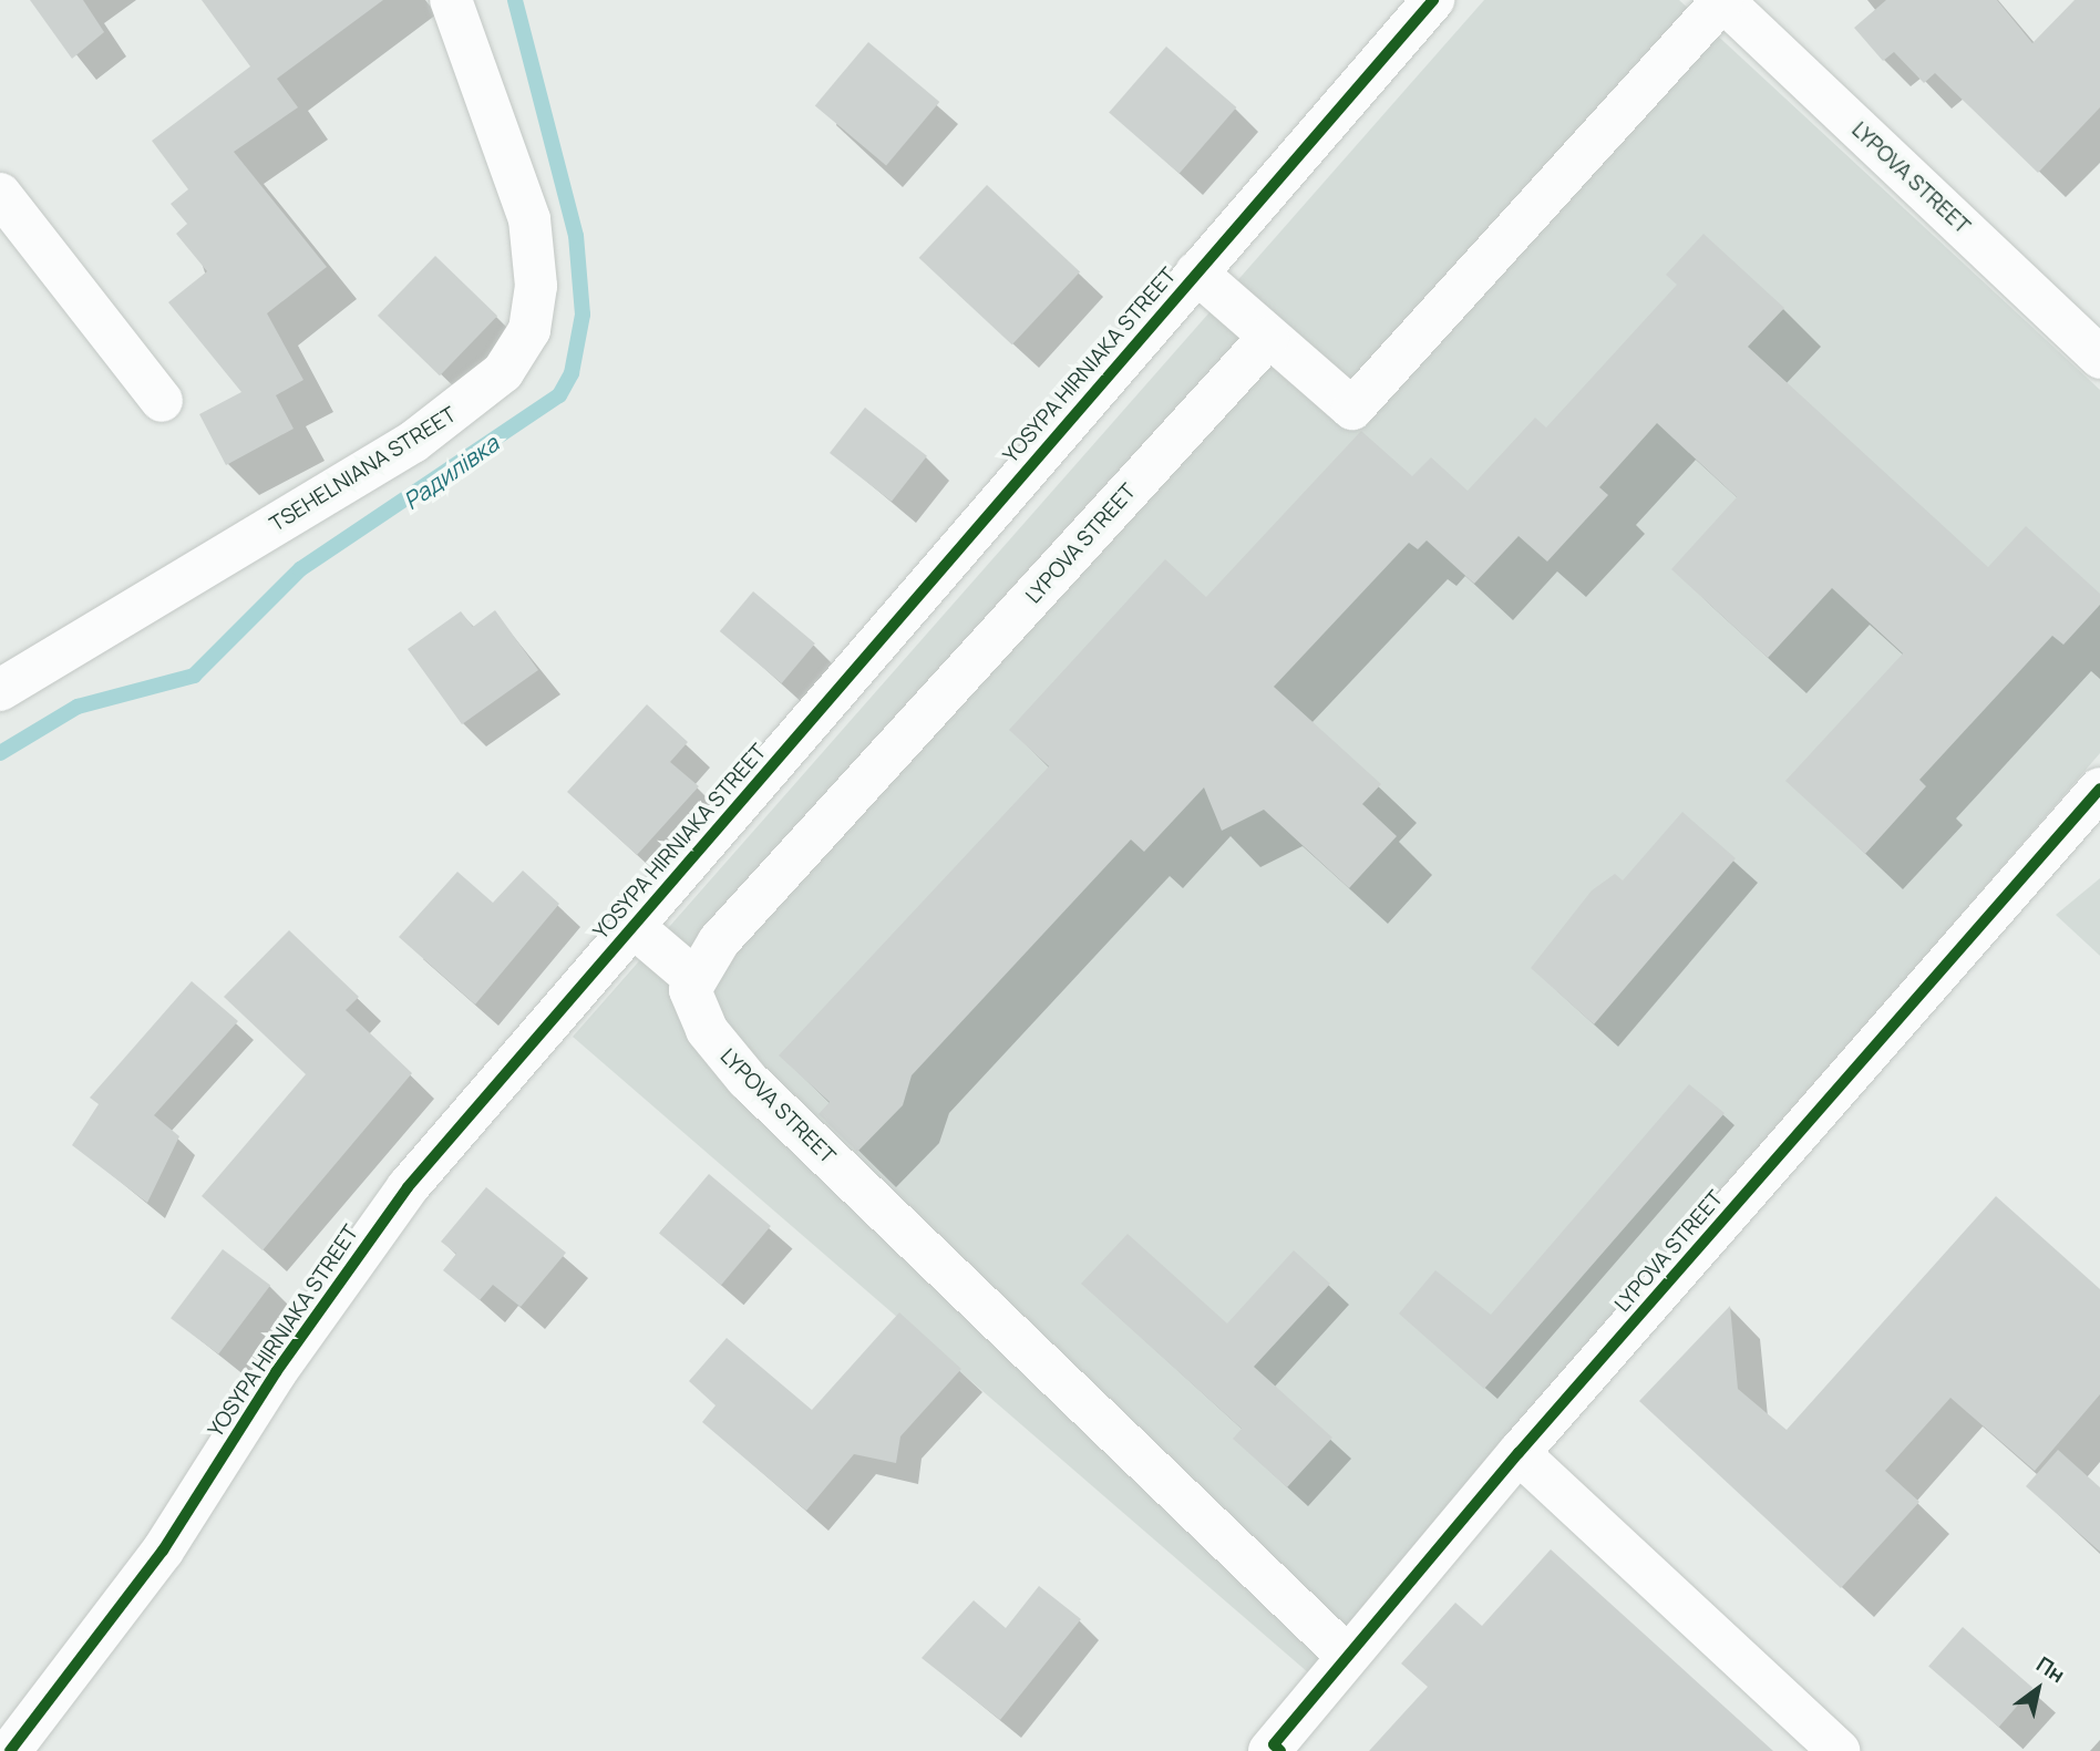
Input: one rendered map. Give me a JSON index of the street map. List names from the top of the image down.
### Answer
{
  "streets": {
    "street": ["LYPOVA STREET", "YOSYPA HIRNIAKA STREET", "TSEHELNIANA STREET"]
  },
  "water": ["Радилівка"],
  "north": "top right"
}
